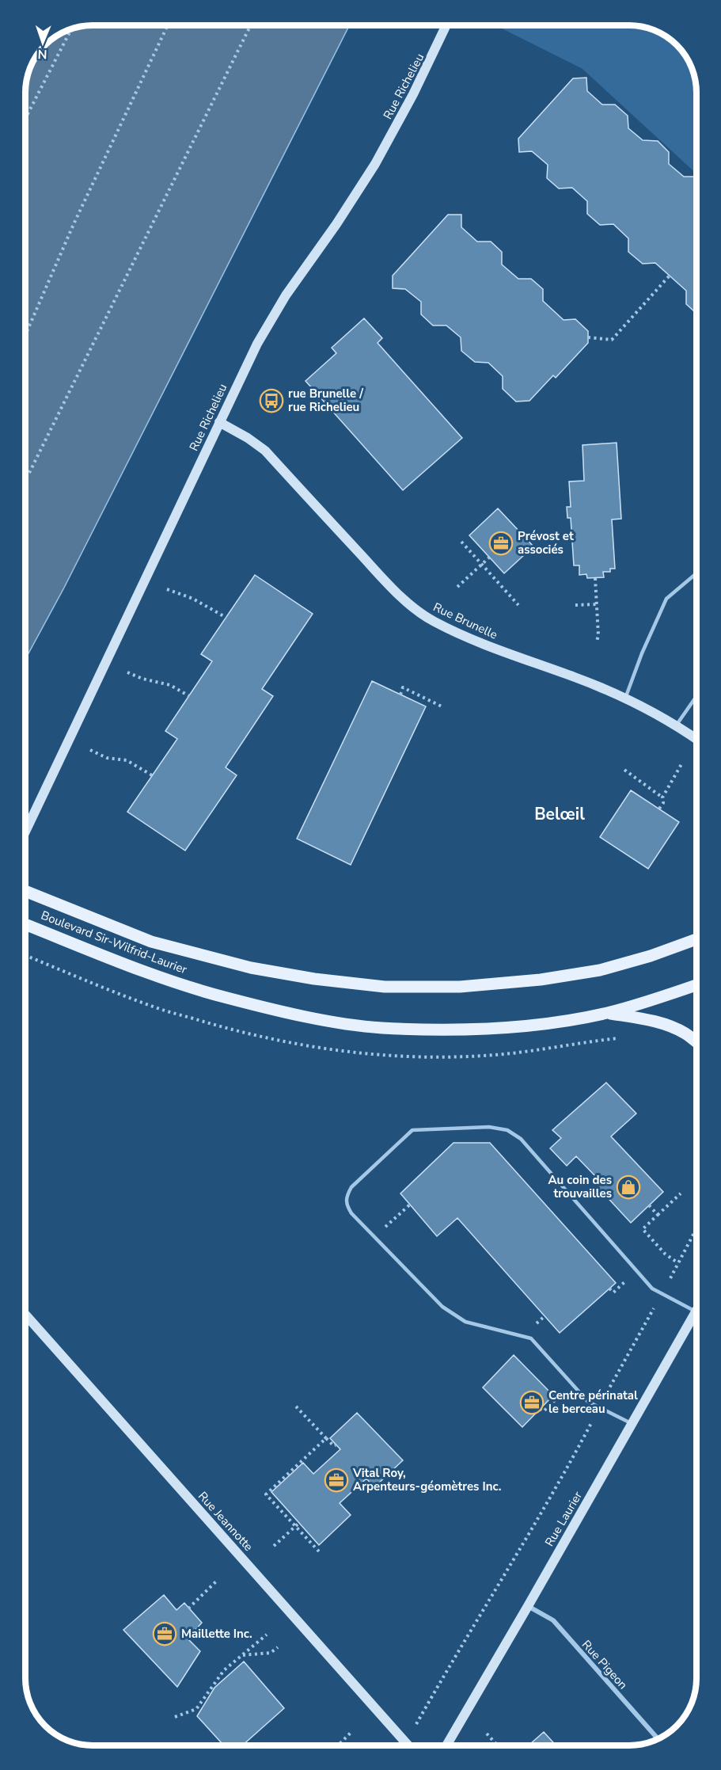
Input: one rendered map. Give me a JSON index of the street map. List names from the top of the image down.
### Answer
{
  "streets": {
    "main road": ["Boulevard Sir-Wilfrid-Laurier"],
    "street": [
      "Rue Richelieu",
      "Rue Brunelle",
      "Rue Laurier",
      "Rue Jeannotte",
      "Rue Pigeon"
    ]
  },
  "crossings": [
    ["Rue Richelieu", "Rue Brunelle"],
    ["Rue Laurier", "Rue Pigeon"]
  ],
  "districts": ["Belœil"],
  "places": {
    "bus stop": ["rue Brunelle / rue Richelieu"],
    "office": [
      "Prévost et associés",
      "Centre périnatal le berceau",
      "Vital Roy, Arpenteurs-géomètres Inc.",
      "Maillette Inc."
    ],
    "shop": ["Au coin des trouvailles"]
  },
  "north": "bottom"
}
